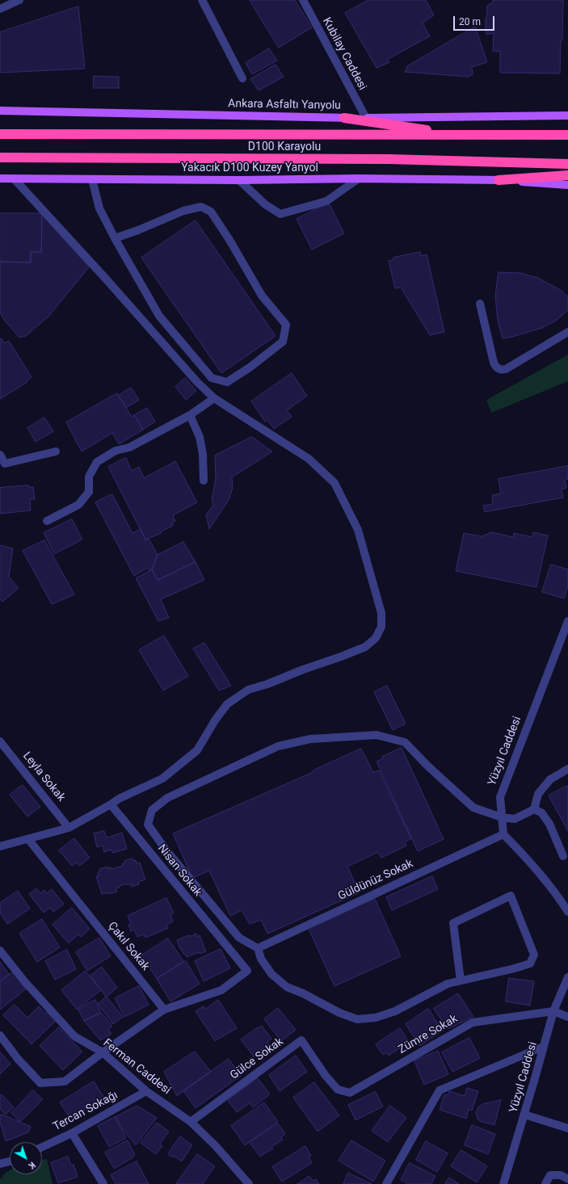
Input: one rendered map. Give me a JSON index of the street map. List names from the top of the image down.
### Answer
{
  "streets": {
    "highway": ["D100 Karayolu"],
    "main road": ["Ankara Asfaltı Yanyolu", "Yakacık D100 Kuzey Yanyol"],
    "street": [
      "Kubilay Caddesi",
      "Yüzyıl Caddesi",
      "Leyla Sokak",
      "Nisan Sokak",
      "Güldünüz Sokak",
      "Çakıl Sokak",
      "Zümre Sokak",
      "Gülce Sokak",
      "Ferman Caddesi",
      "Tercan Sokağı"
    ]
  },
  "crossings": [
    ["Kubilay Caddesi", "Ankara Asfaltı Yanyolu"],
    ["Yüzyıl Caddesi", "Güldünüz Sokak"],
    ["Yüzyıl Caddesi", "Zümre Sokak"],
    ["Nisan Sokak", "Çakıl Sokak"],
    ["Zümre Sokak", "Gülce Sokak"],
    ["Gülce Sokak", "Ferman Caddesi"],
    ["Ferman Caddesi", "Tercan Sokağı"]
  ],
  "scale_bar": "20 m",
  "north": "bottom right"
}
